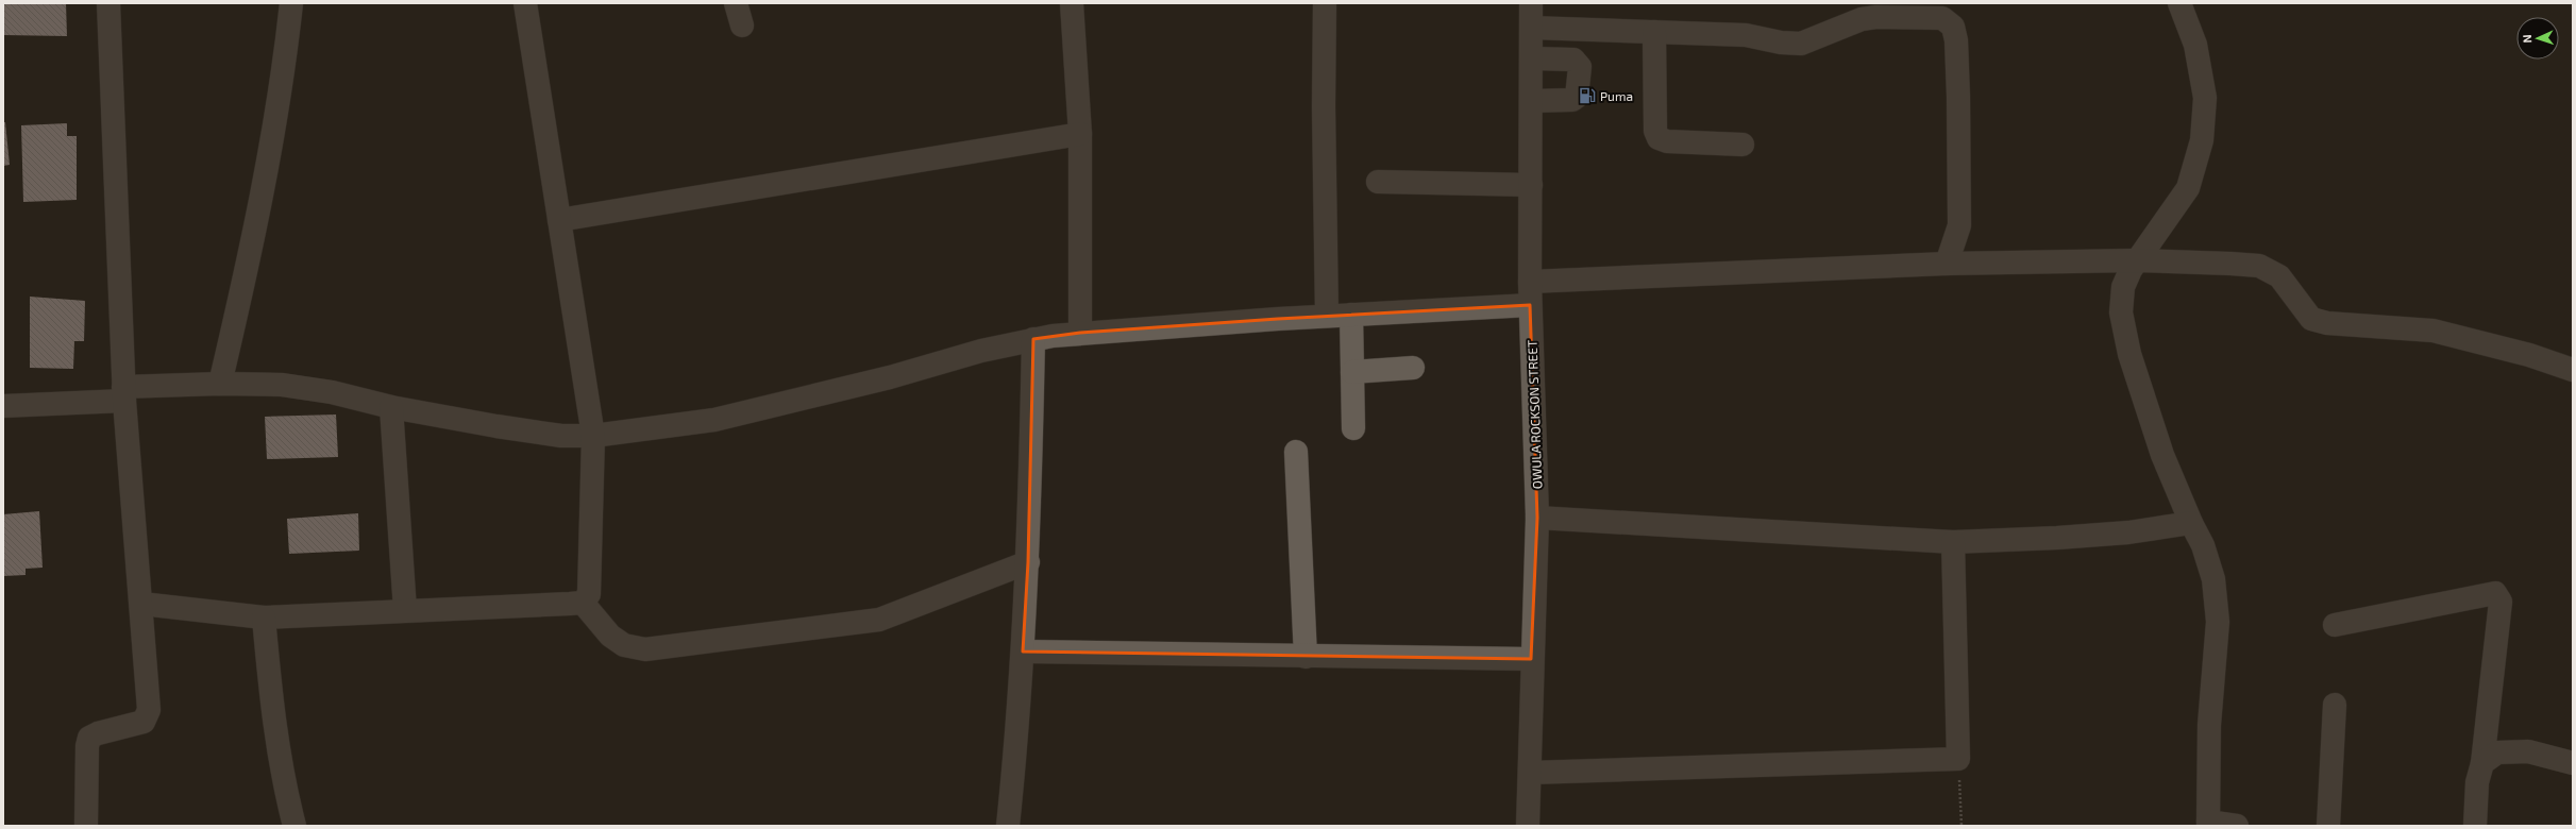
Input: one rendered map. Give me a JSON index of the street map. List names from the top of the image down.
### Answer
{
  "streets": {
    "street": ["OWULA ROCKSON STREET"]
  },
  "places": {
    "fuel station": ["Puma"]
  },
  "north": "left"
}
